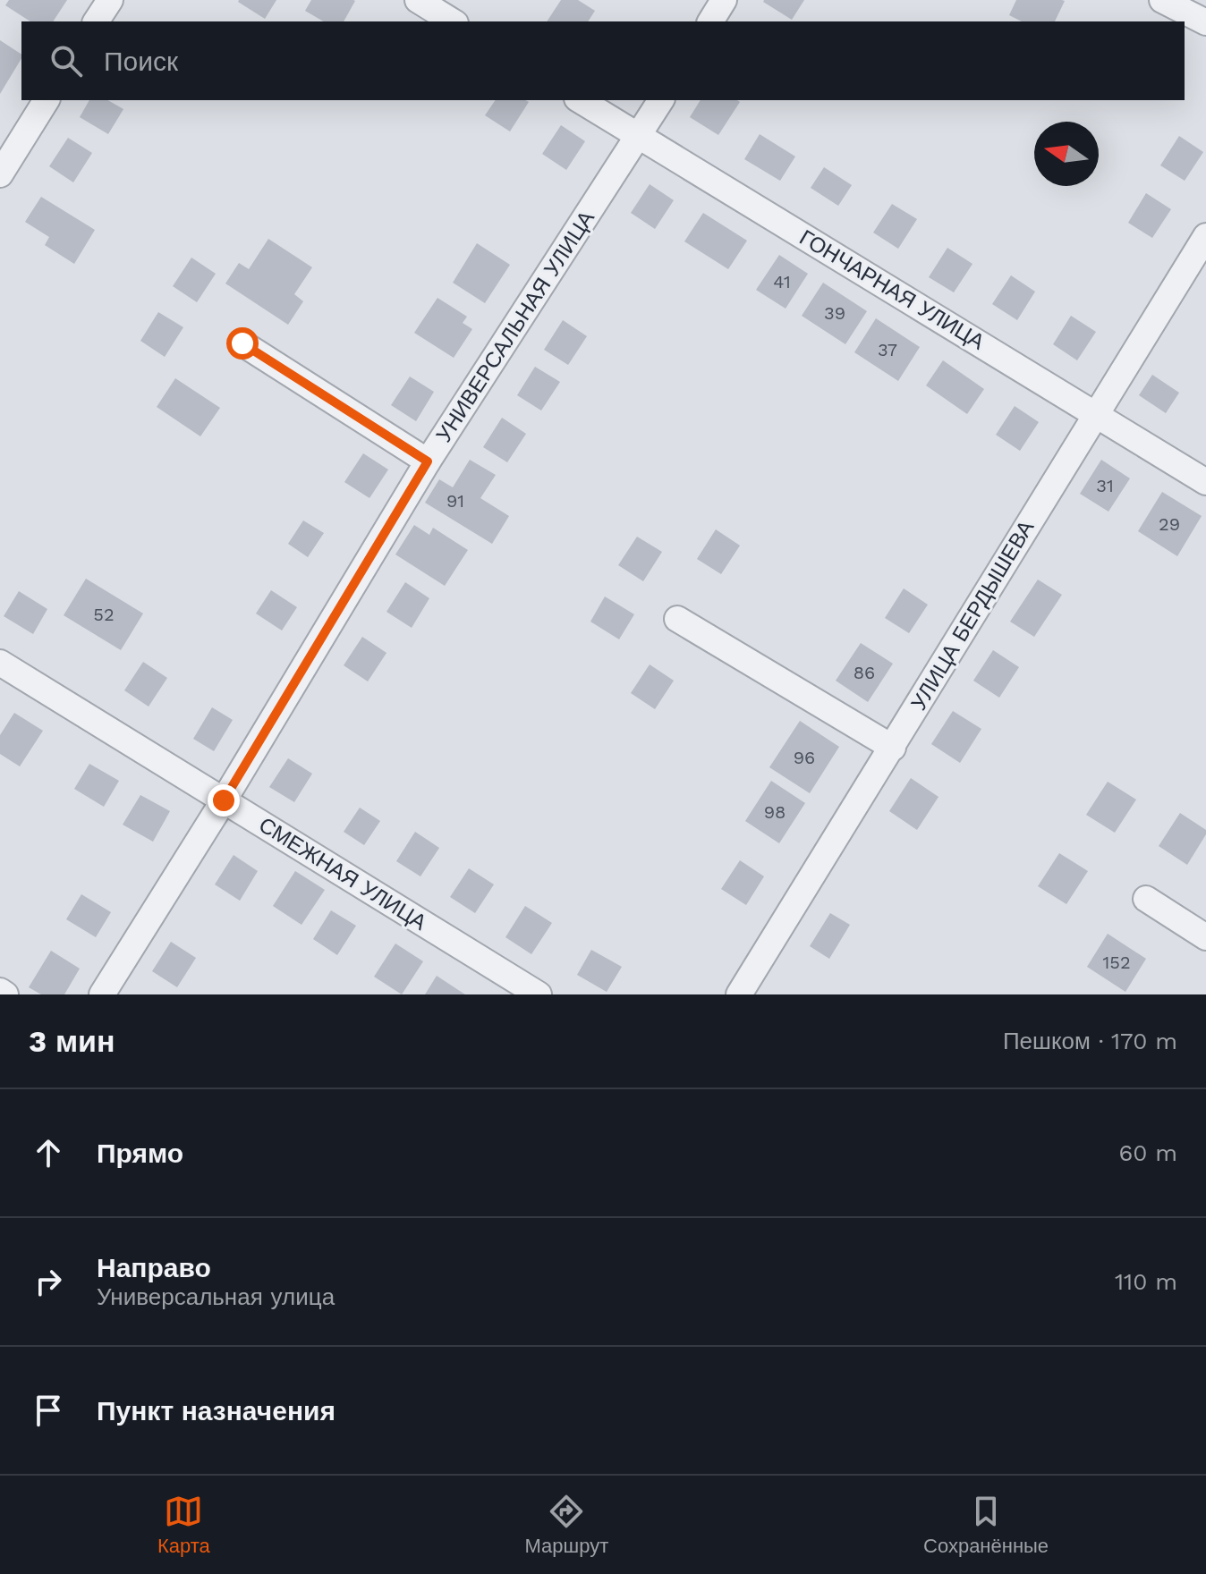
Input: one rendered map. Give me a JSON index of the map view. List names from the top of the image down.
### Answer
{
  "streets": {
    "street": [
      "ГОНЧАРНАЯ УЛИЦА",
      "УНИВЕРСАЛЬНАЯ УЛИЦА",
      "УЛИЦА БЕРДЫШЕВА",
      "СМЕЖНАЯ УЛИЦА"
    ]
  },
  "crossings": [
    ["ГОНЧАРНАЯ УЛИЦА", "УНИВЕРСАЛЬНАЯ УЛИЦА"],
    ["ГОНЧАРНАЯ УЛИЦА", "УЛИЦА БЕРДЫШЕВА"],
    ["УНИВЕРСАЛЬНАЯ УЛИЦА", "СМЕЖНАЯ УЛИЦА"]
  ],
  "house_numbers": [
    "41",
    "39",
    "37",
    "31",
    "91",
    "29",
    "52",
    "86",
    "96",
    "98",
    "152"
  ],
  "north": "left",
  "page": {
    "search": "Поиск",
    "heading": ["3 мин", "Пешком · 170 m"],
    "list": [
      ["Прямо", "60 m"],
      ["Направо", "Универсальная улица", "110 m"],
      "Пункт назначения"
    ],
    "nav": ["Карта", "Маршрут", "Сохранённые"]
  }
}
